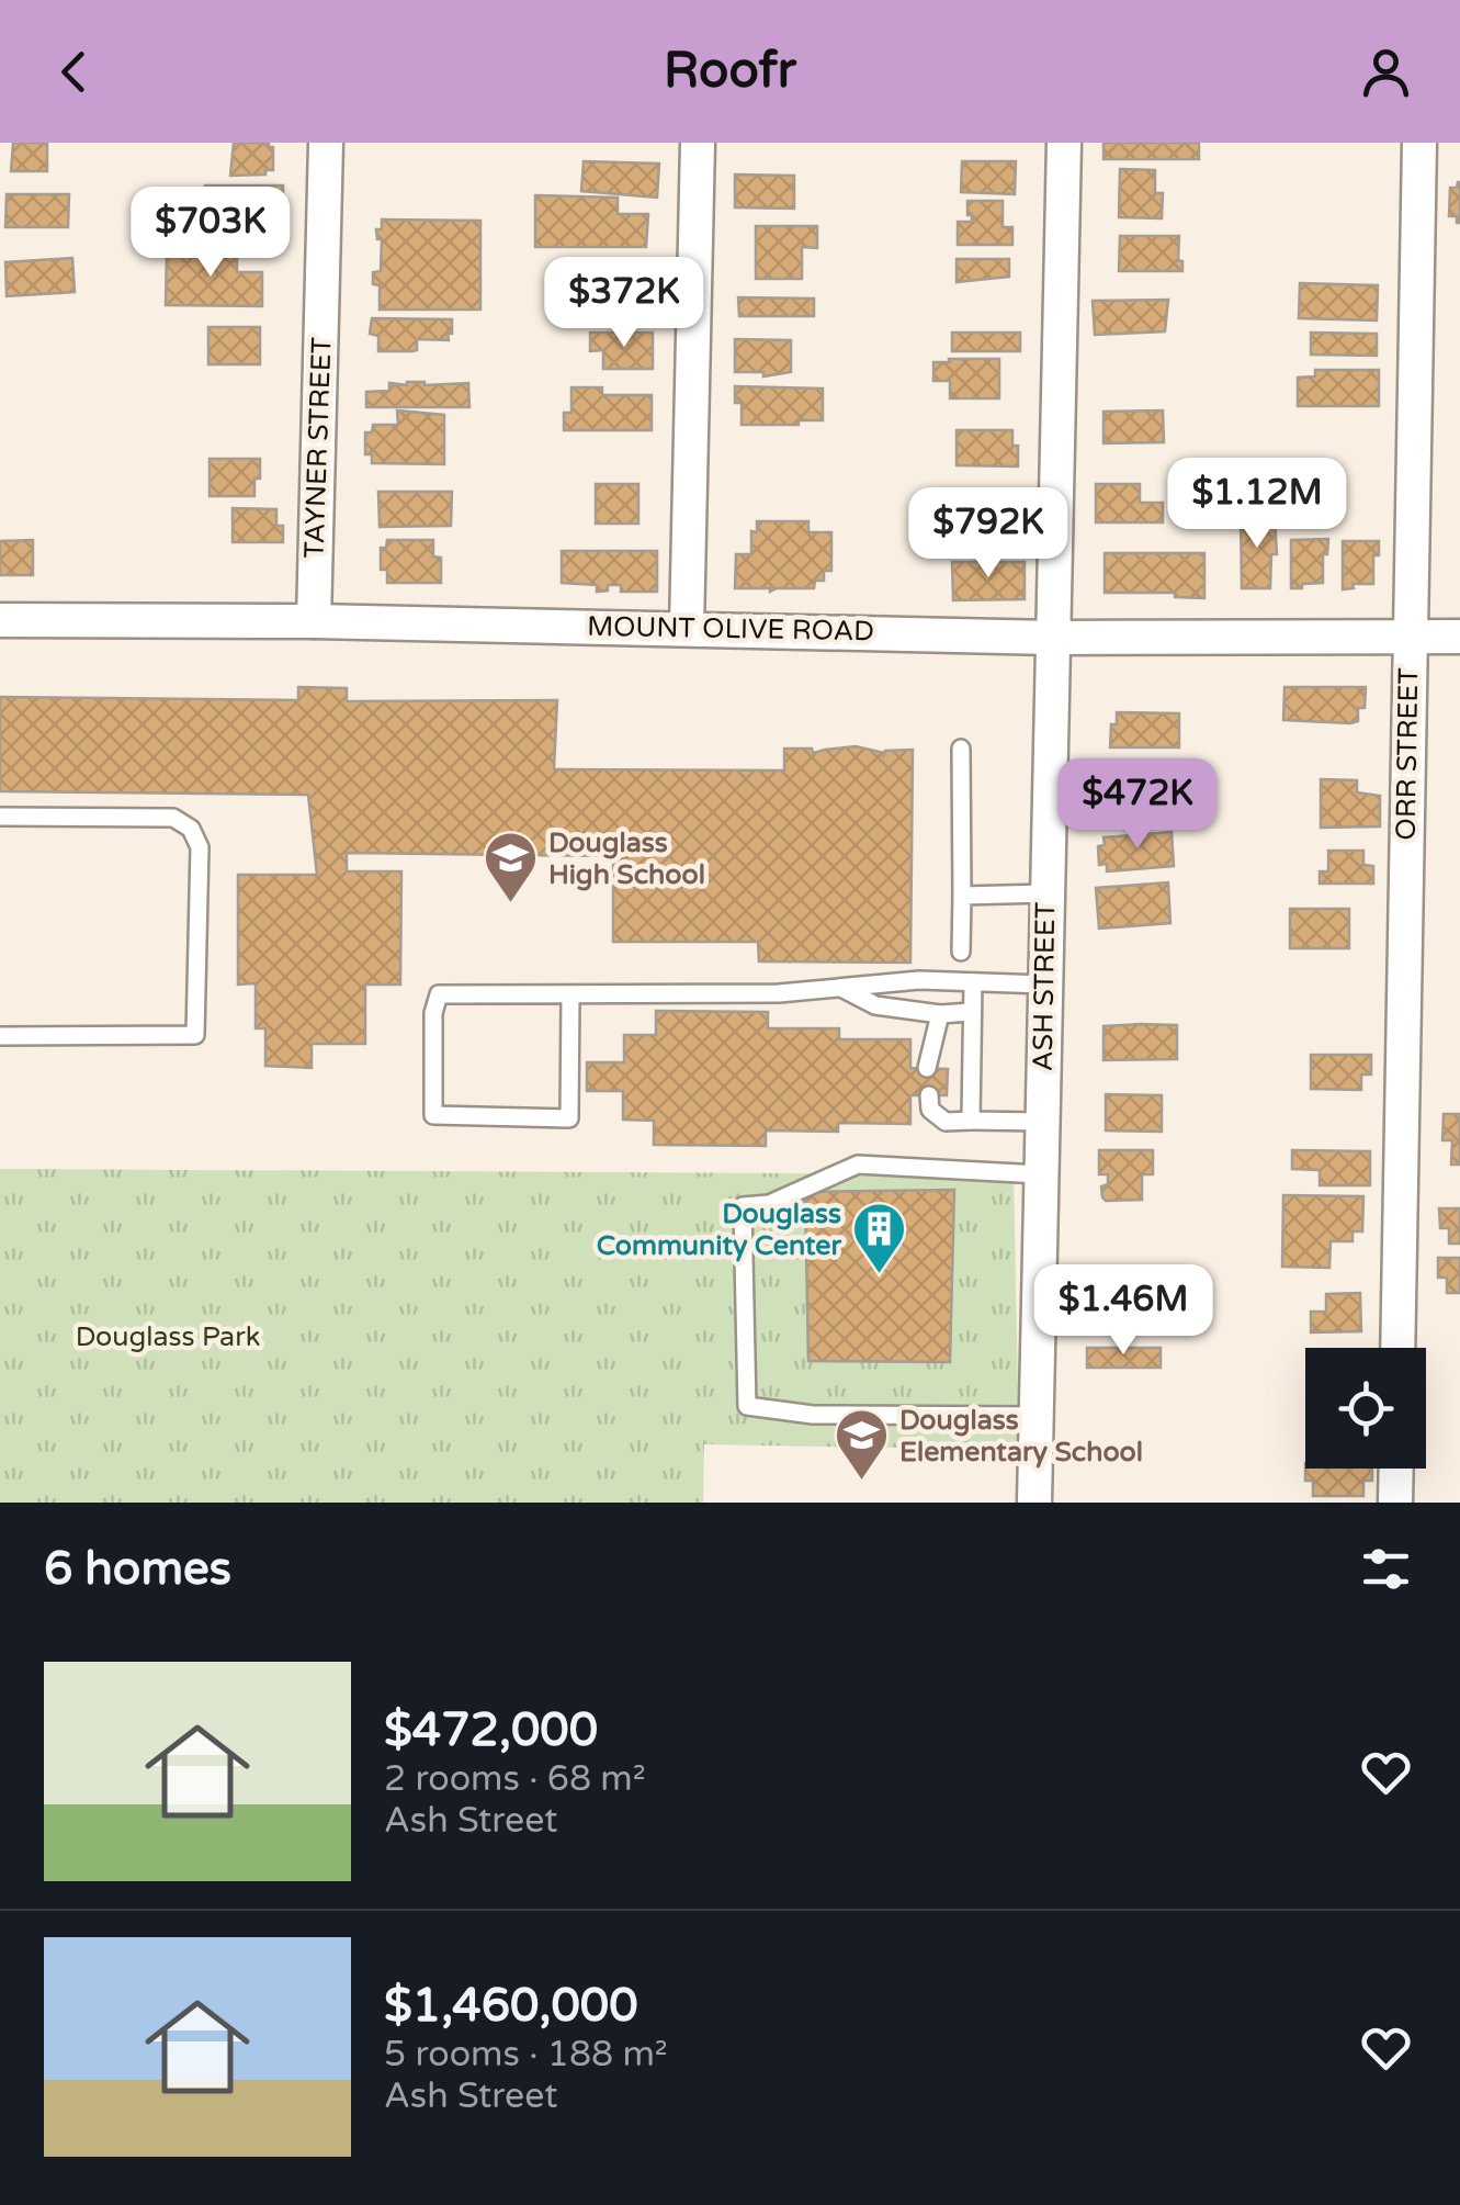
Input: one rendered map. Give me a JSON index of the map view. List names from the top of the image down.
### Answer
{
  "streets": {
    "street": [
      "TAYNER STREET",
      "MOUNT OLIVE ROAD",
      "ORR STREET",
      "ASH STREET"
    ]
  },
  "crossings": [
    ["TAYNER STREET", "MOUNT OLIVE ROAD"],
    ["MOUNT OLIVE ROAD", "ORR STREET"],
    ["MOUNT OLIVE ROAD", "ASH STREET"]
  ],
  "parks": ["Douglass Park"],
  "places": {
    "school or university": ["Douglass High School", "Douglass Elementary School"],
    "building": ["Douglass Community Center"]
  },
  "page": {
    "header": "Roofr",
    "price": [
      "$703K",
      "$372K",
      "$1.12M",
      "$792K",
      "$472K",
      "$1.46M"
    ],
    "heading": "6 homes",
    "list": [
      {
        "name": "$472,000",
        "note": "2 rooms · 68 m² · Ash Street"
      },
      {
        "name": "$1,460,000",
        "note": "5 rooms · 188 m² · Ash Street"
      }
    ]
  }
}
